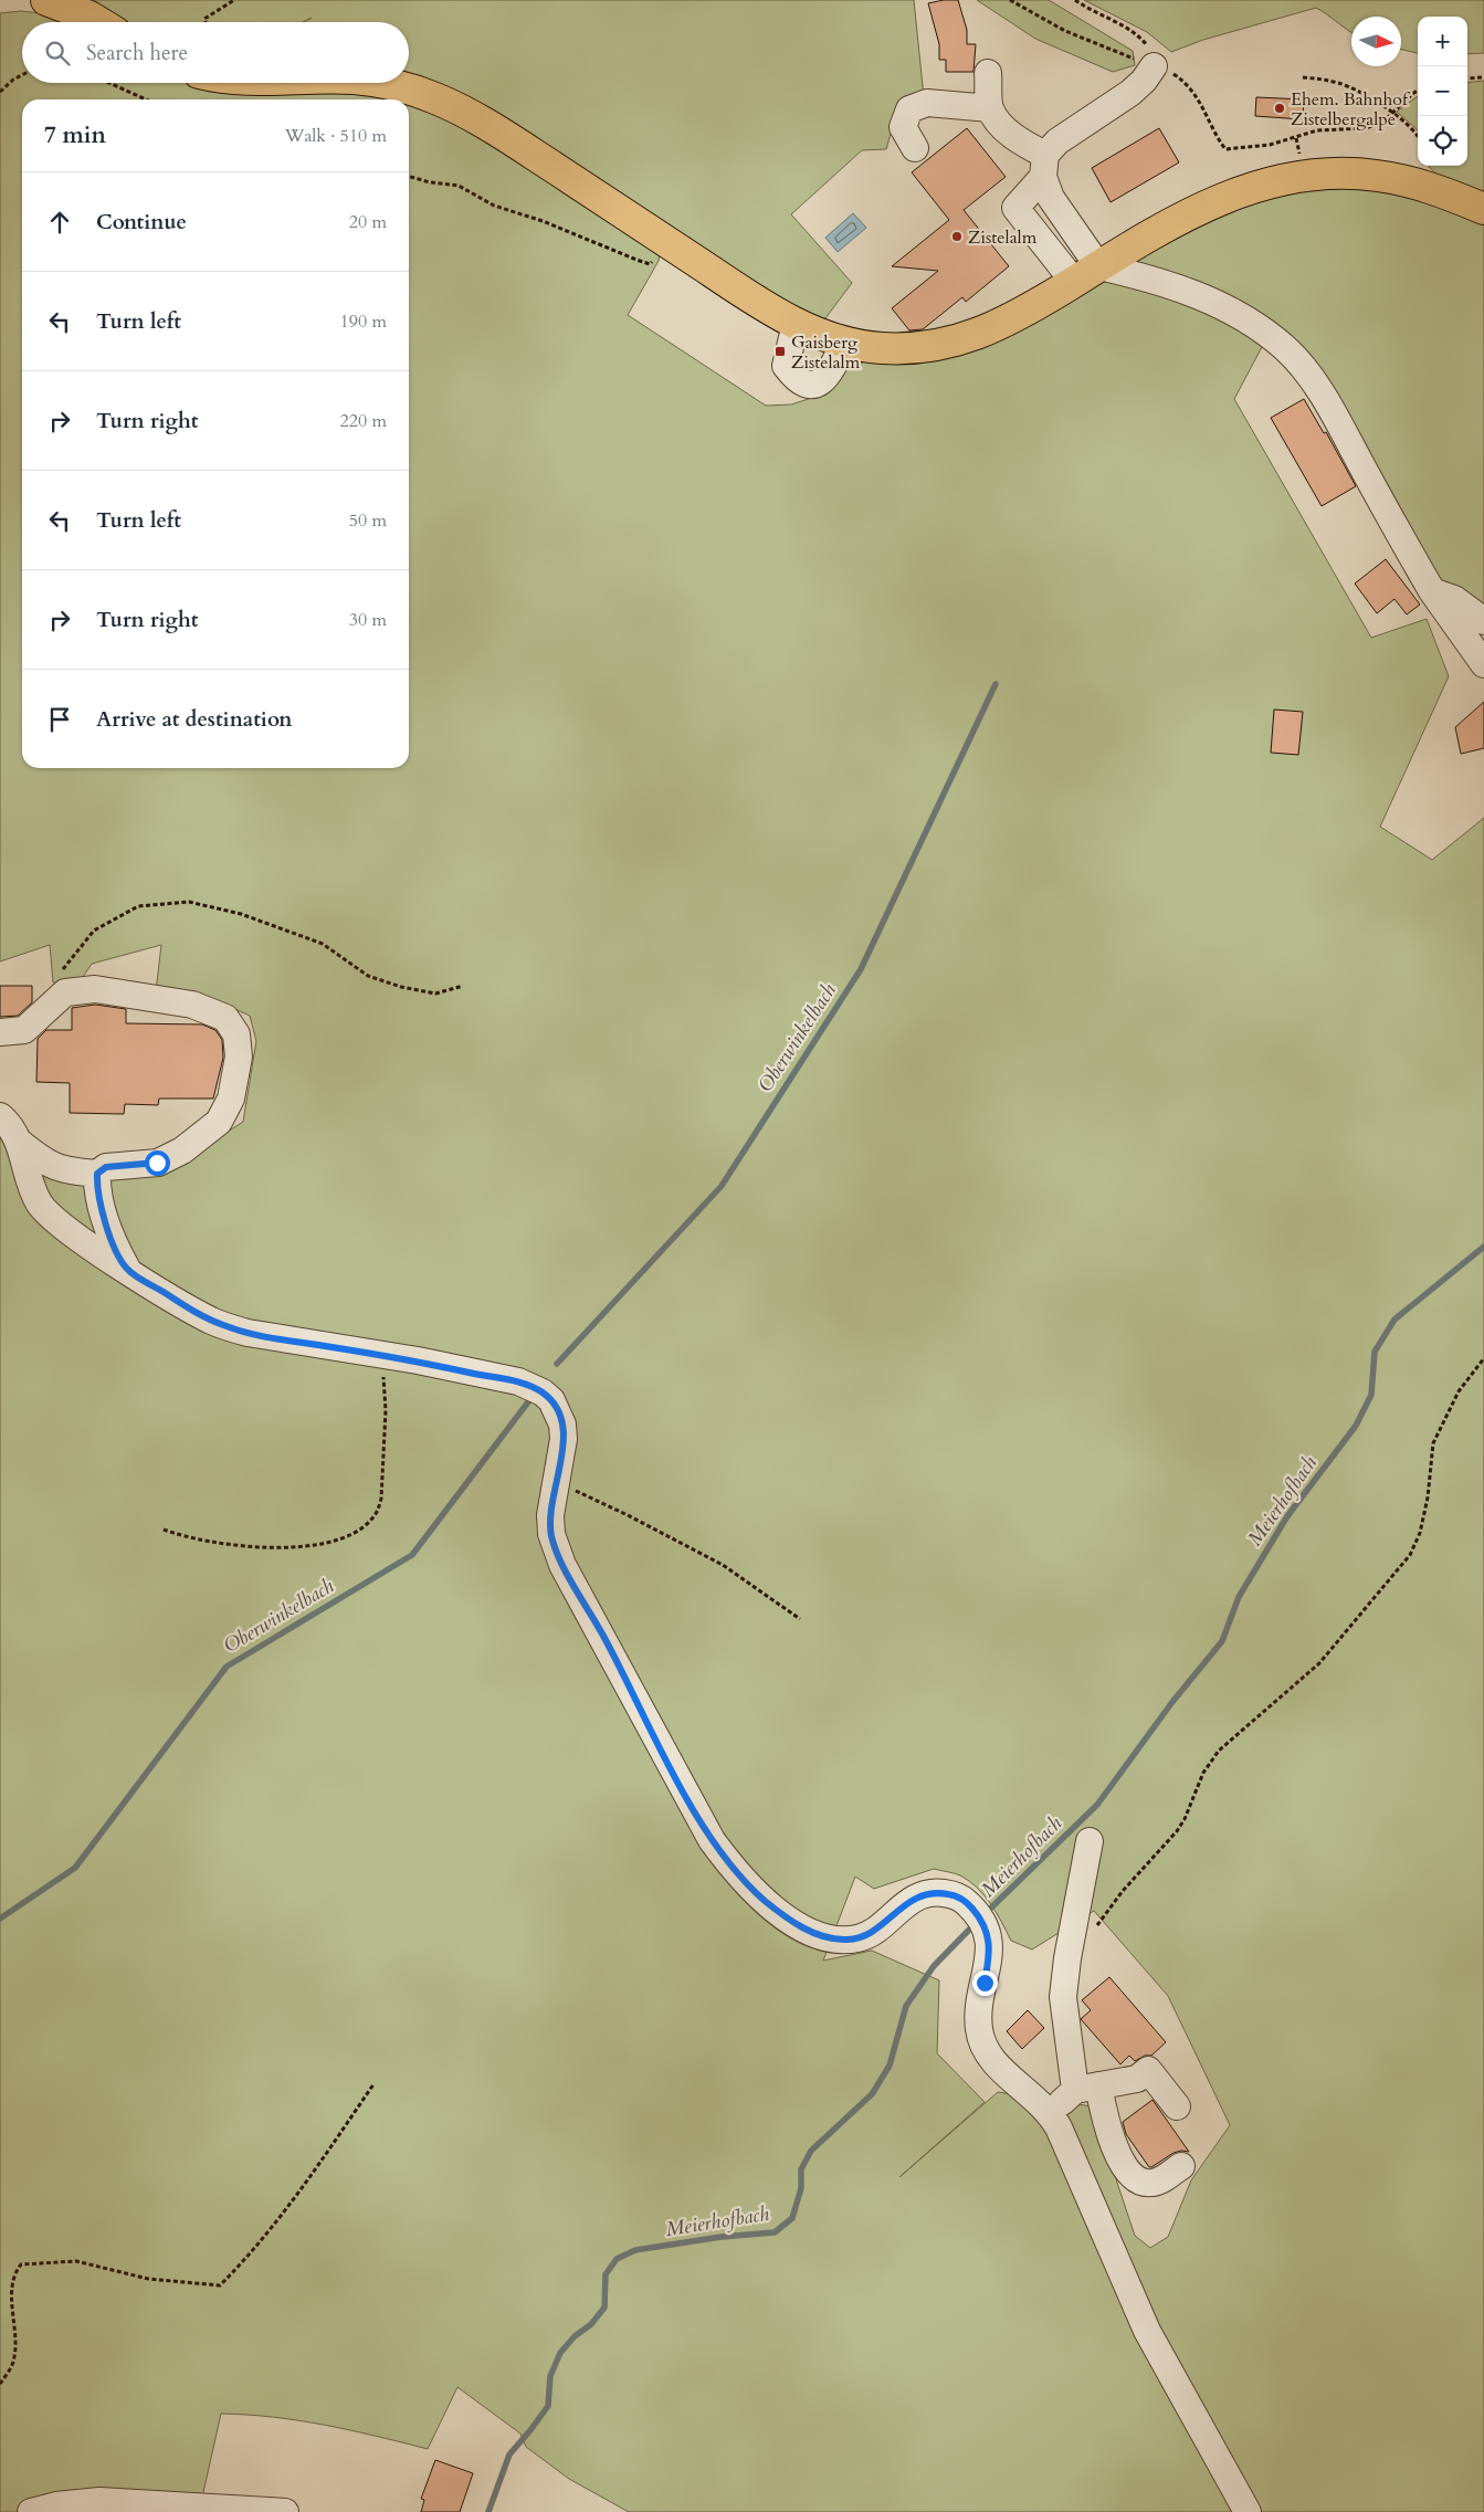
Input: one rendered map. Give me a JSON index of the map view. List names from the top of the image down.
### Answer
{
  "water": ["Oberwinkelbach", "Meierhofbach"],
  "places": {
    "other": ["Ehem. Bahnhof Zistelbergalpe", "Zistelalm"],
    "transit": ["Gaisberg Zistelalm"]
  },
  "north": "right",
  "page": {
    "map_buttons": ["+", "−"],
    "search": "Search here",
    "heading": ["7 min", "Walk · 510 m"],
    "list": [
      ["Continue", "20 m"],
      ["Turn left", "190 m"],
      ["Turn right", "220 m"],
      ["Turn left", "50 m"],
      ["Turn right", "30 m"],
      "Arrive at destination"
    ]
  }
}
